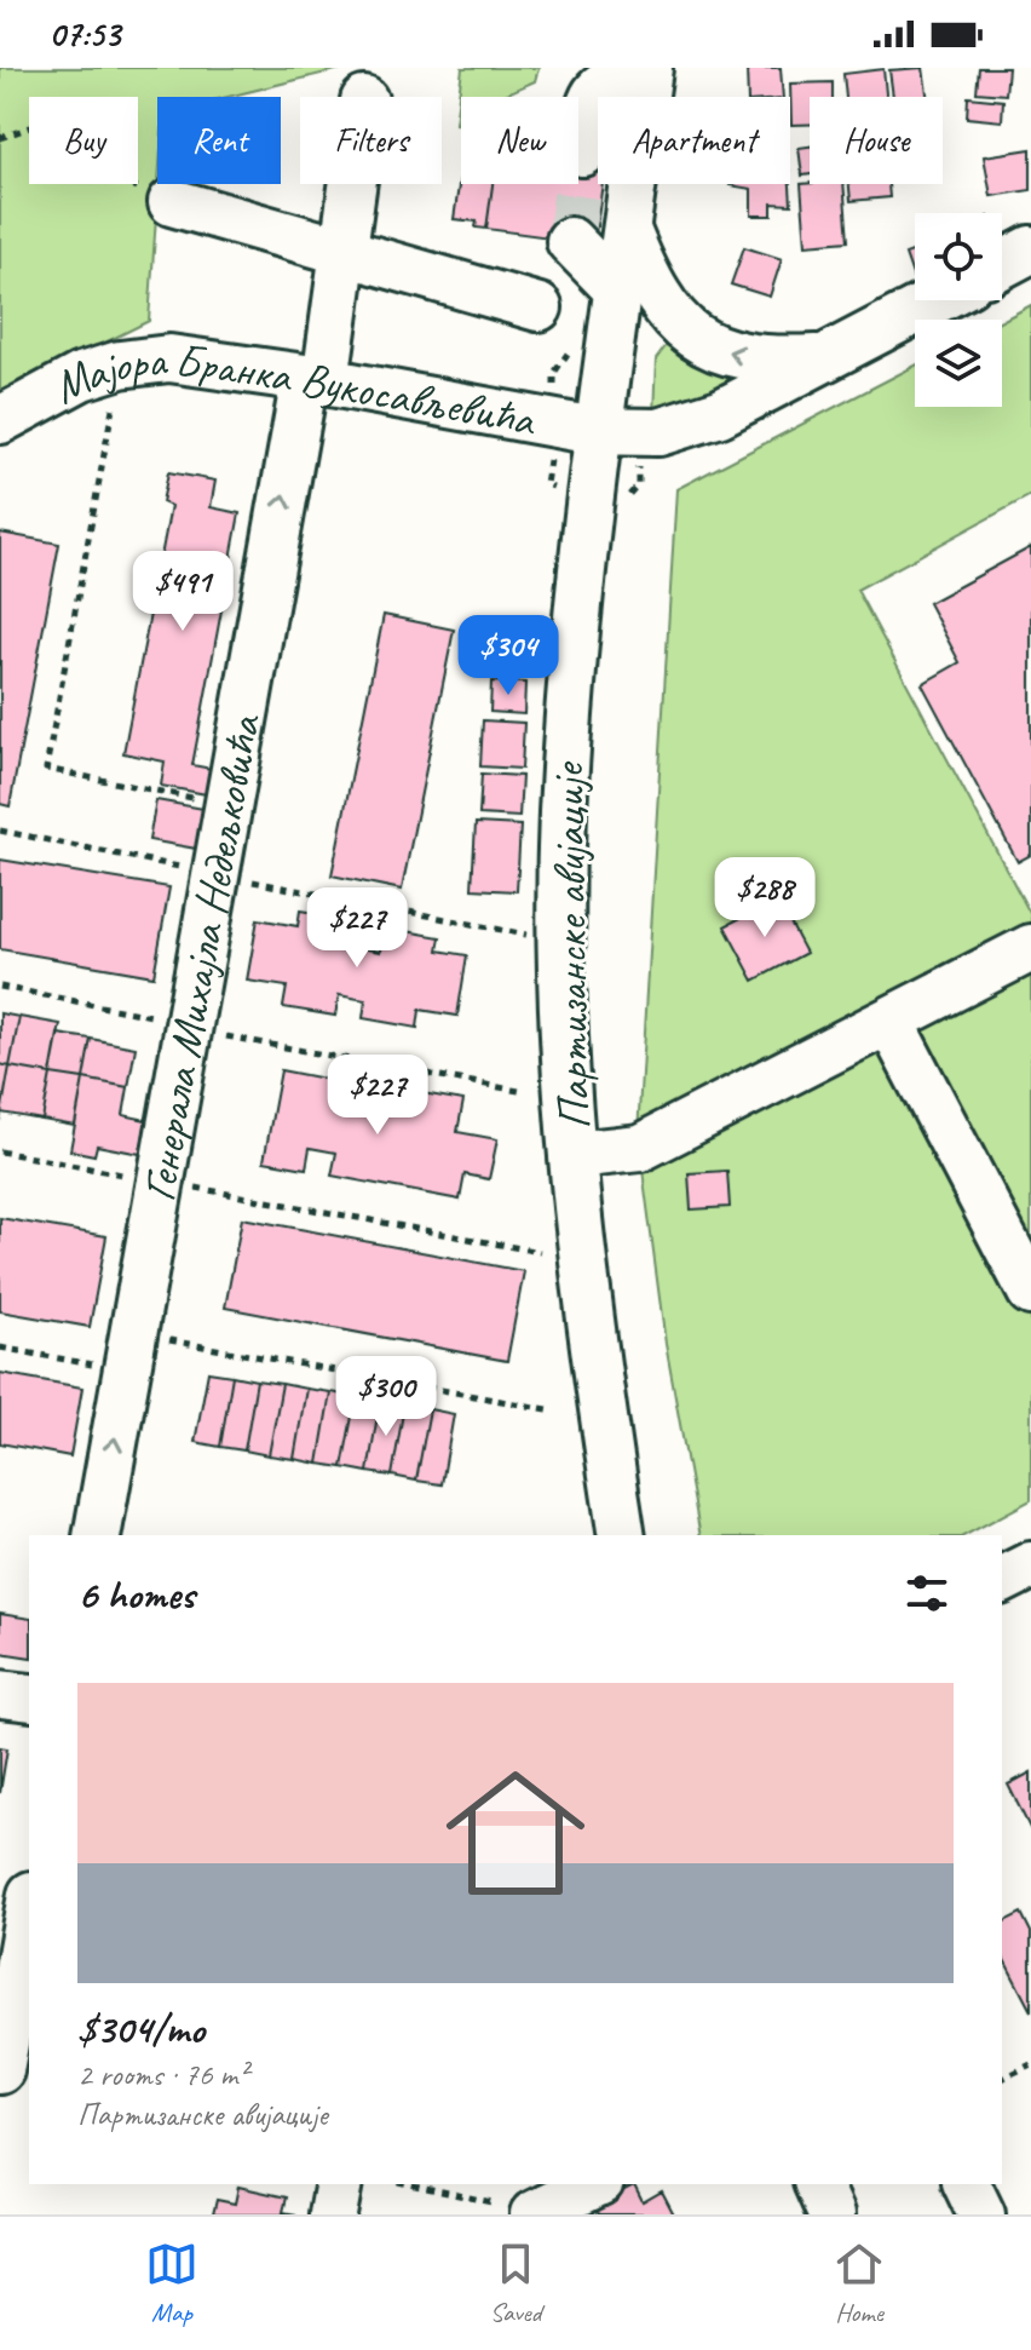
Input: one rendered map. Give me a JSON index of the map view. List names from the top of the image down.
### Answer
{
  "streets": {
    "street": ["Мајора Бранка Вукосављевића", "Партизанске авијације", "Генерала Михајла Недељковића"]
  },
  "crossings": [
    ["Мајора Бранка Вукосављевића", "Партизанске авијације"],
    ["Мајора Бранка Вукосављевића", "Генерала Михајла Недељковића"]
  ],
  "one_way": ["Генерала Михајла Недељковића"],
  "page": {
    "status": "07:53",
    "chip": [
      "Buy",
      "Rent",
      "Filters",
      "New",
      "Apartment",
      "House"
    ],
    "price": [
      "$491",
      "$304",
      "$288",
      "$227",
      "$227",
      "$300"
    ],
    "heading": "6 homes",
    "list": [
      {
        "name": "$304/mo",
        "note": "2 rooms · 76 m² · Партизанске авијације"
      }
    ],
    "tabs": ["Map", "Saved", "Home"]
  }
}
